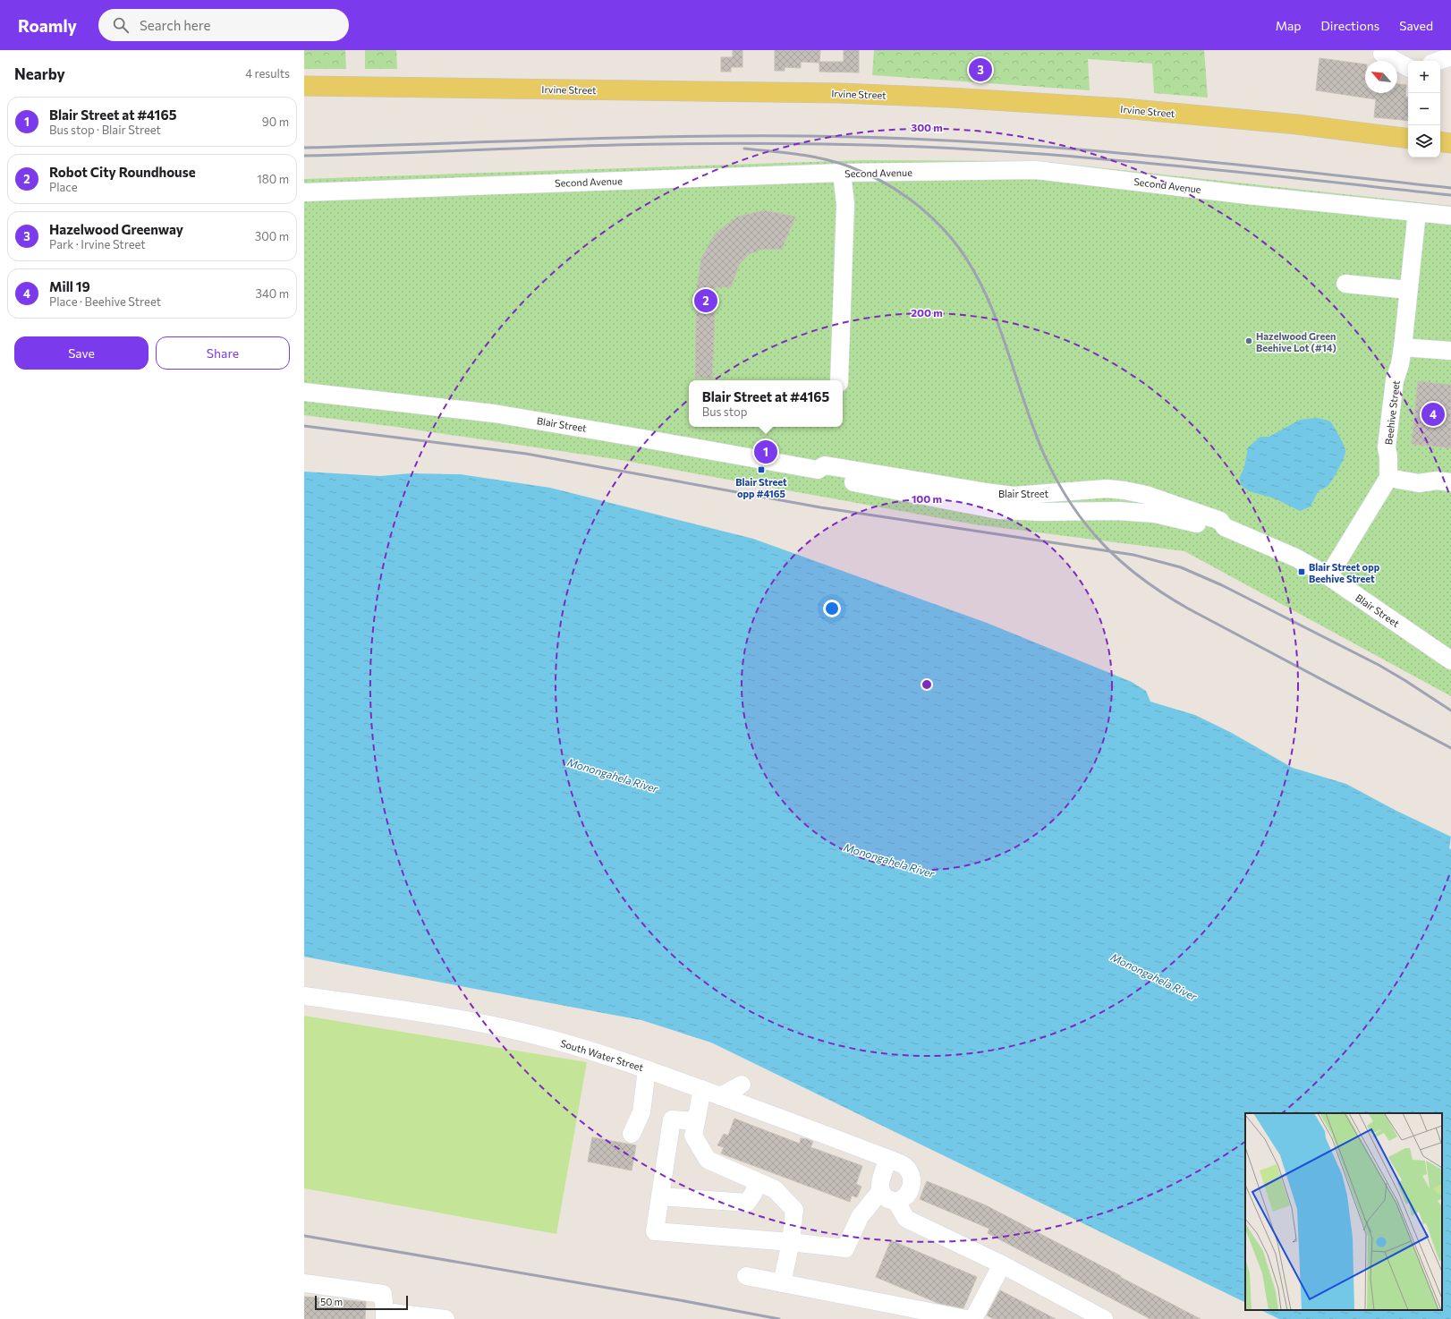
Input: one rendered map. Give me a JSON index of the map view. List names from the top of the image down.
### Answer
{
  "streets": {
    "main road": ["Irvine Street"],
    "street": [
      "Second Avenue",
      "Beehive Street",
      "Blair Street",
      "South Water Street"
    ]
  },
  "crossings": [
    ["Second Avenue", "Beehive Street"]
  ],
  "water": ["Monongahela River"],
  "places": {
    "other": ["Hazelwood Green Beehive Lot (#14)"],
    "transit": ["Blair Street opp #4165", "Blair Street opp Beehive Street"]
  },
  "scale_bar": "50 m",
  "north": "top left",
  "page": {
    "header": "Roamly",
    "search": "Search here",
    "nav": ["Map", "Directions", "Saved"],
    "heading": ["Nearby", "4 results"],
    "pins": [
      "3",
      "2",
      "4",
      "1"
    ],
    "map_buttons": ["+", "−"],
    "list": [
      {
        "mark": "1",
        "name": "Blair Street at #4165",
        "note": "Bus stop · Blair Street",
        "value": "90 m"
      },
      {
        "mark": "2",
        "name": "Robot City Roundhouse",
        "note": "Place",
        "value": "180 m"
      },
      {
        "mark": "3",
        "name": "Hazelwood Greenway",
        "note": "Park · Irvine Street",
        "value": "300 m"
      },
      {
        "mark": "4",
        "name": "Mill 19",
        "note": "Place · Beehive Street",
        "value": "340 m"
      }
    ],
    "buttons": ["Save", "Share"],
    "popup": ["Blair Street at #4165", "Bus stop"],
    "scale": "50 m"
  },
  "rings": ["300 m", "200 m", "100 m"]
}
